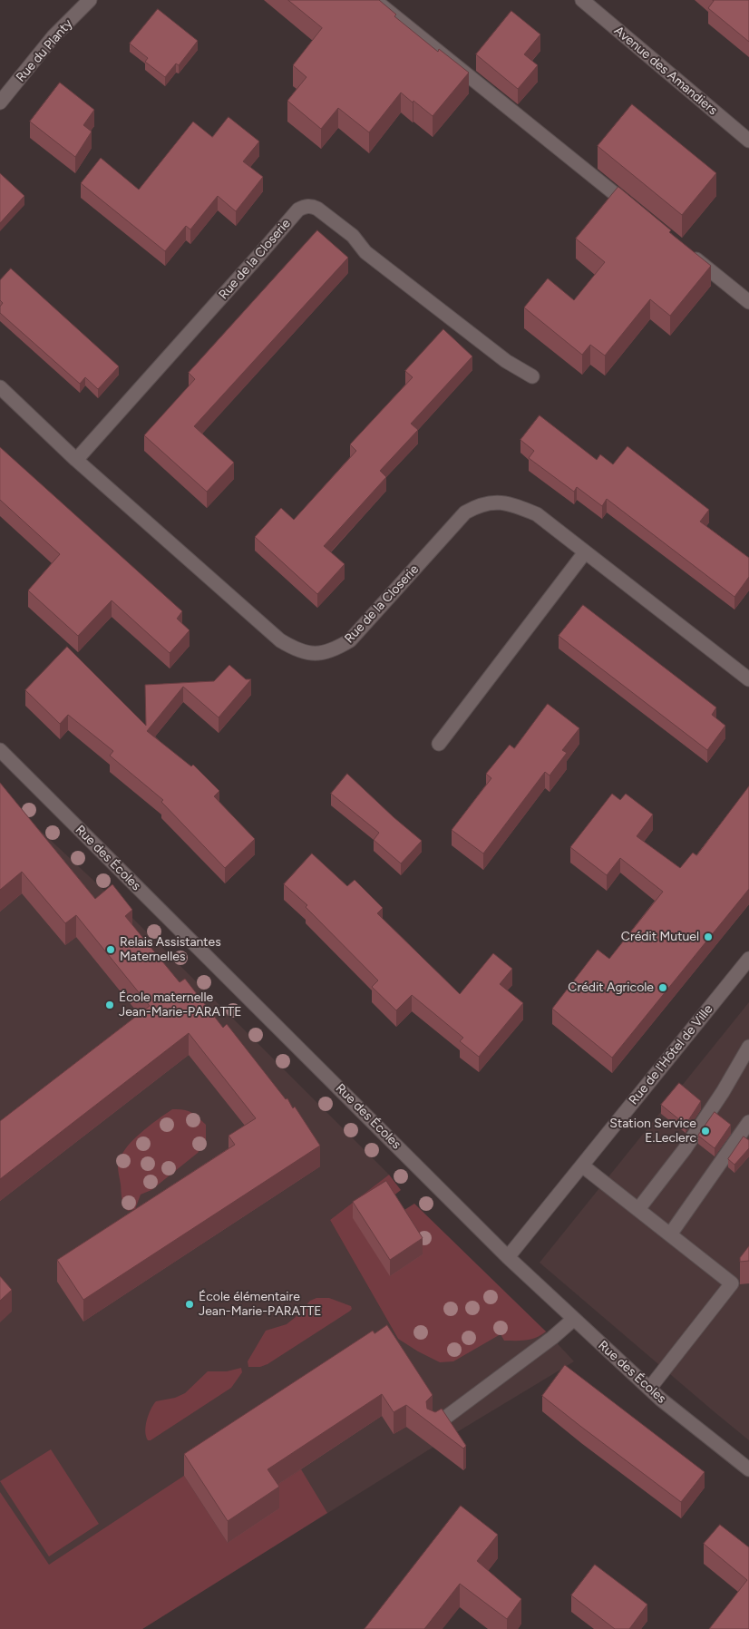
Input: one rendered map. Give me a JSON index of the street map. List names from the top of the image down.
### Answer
{
  "streets": {
    "street": [
      "Rue du Planty",
      "Avenue des Amandiers",
      "Rue de la Closerie",
      "Rue des Écoles",
      "Rue de l'Hôtel de Ville"
    ]
  },
  "crossings": [
    ["Rue des Écoles", "Rue de l'Hôtel de Ville"]
  ],
  "places": [
    "Crédit Mutuel",
    "Relais Assistantes Maternelles",
    "Crédit Agricole",
    "École maternelle Jean-Marie-PARATTE",
    "Station Service E.Leclerc",
    "École élémentaire Jean-Marie-PARATTE"
  ]
}
